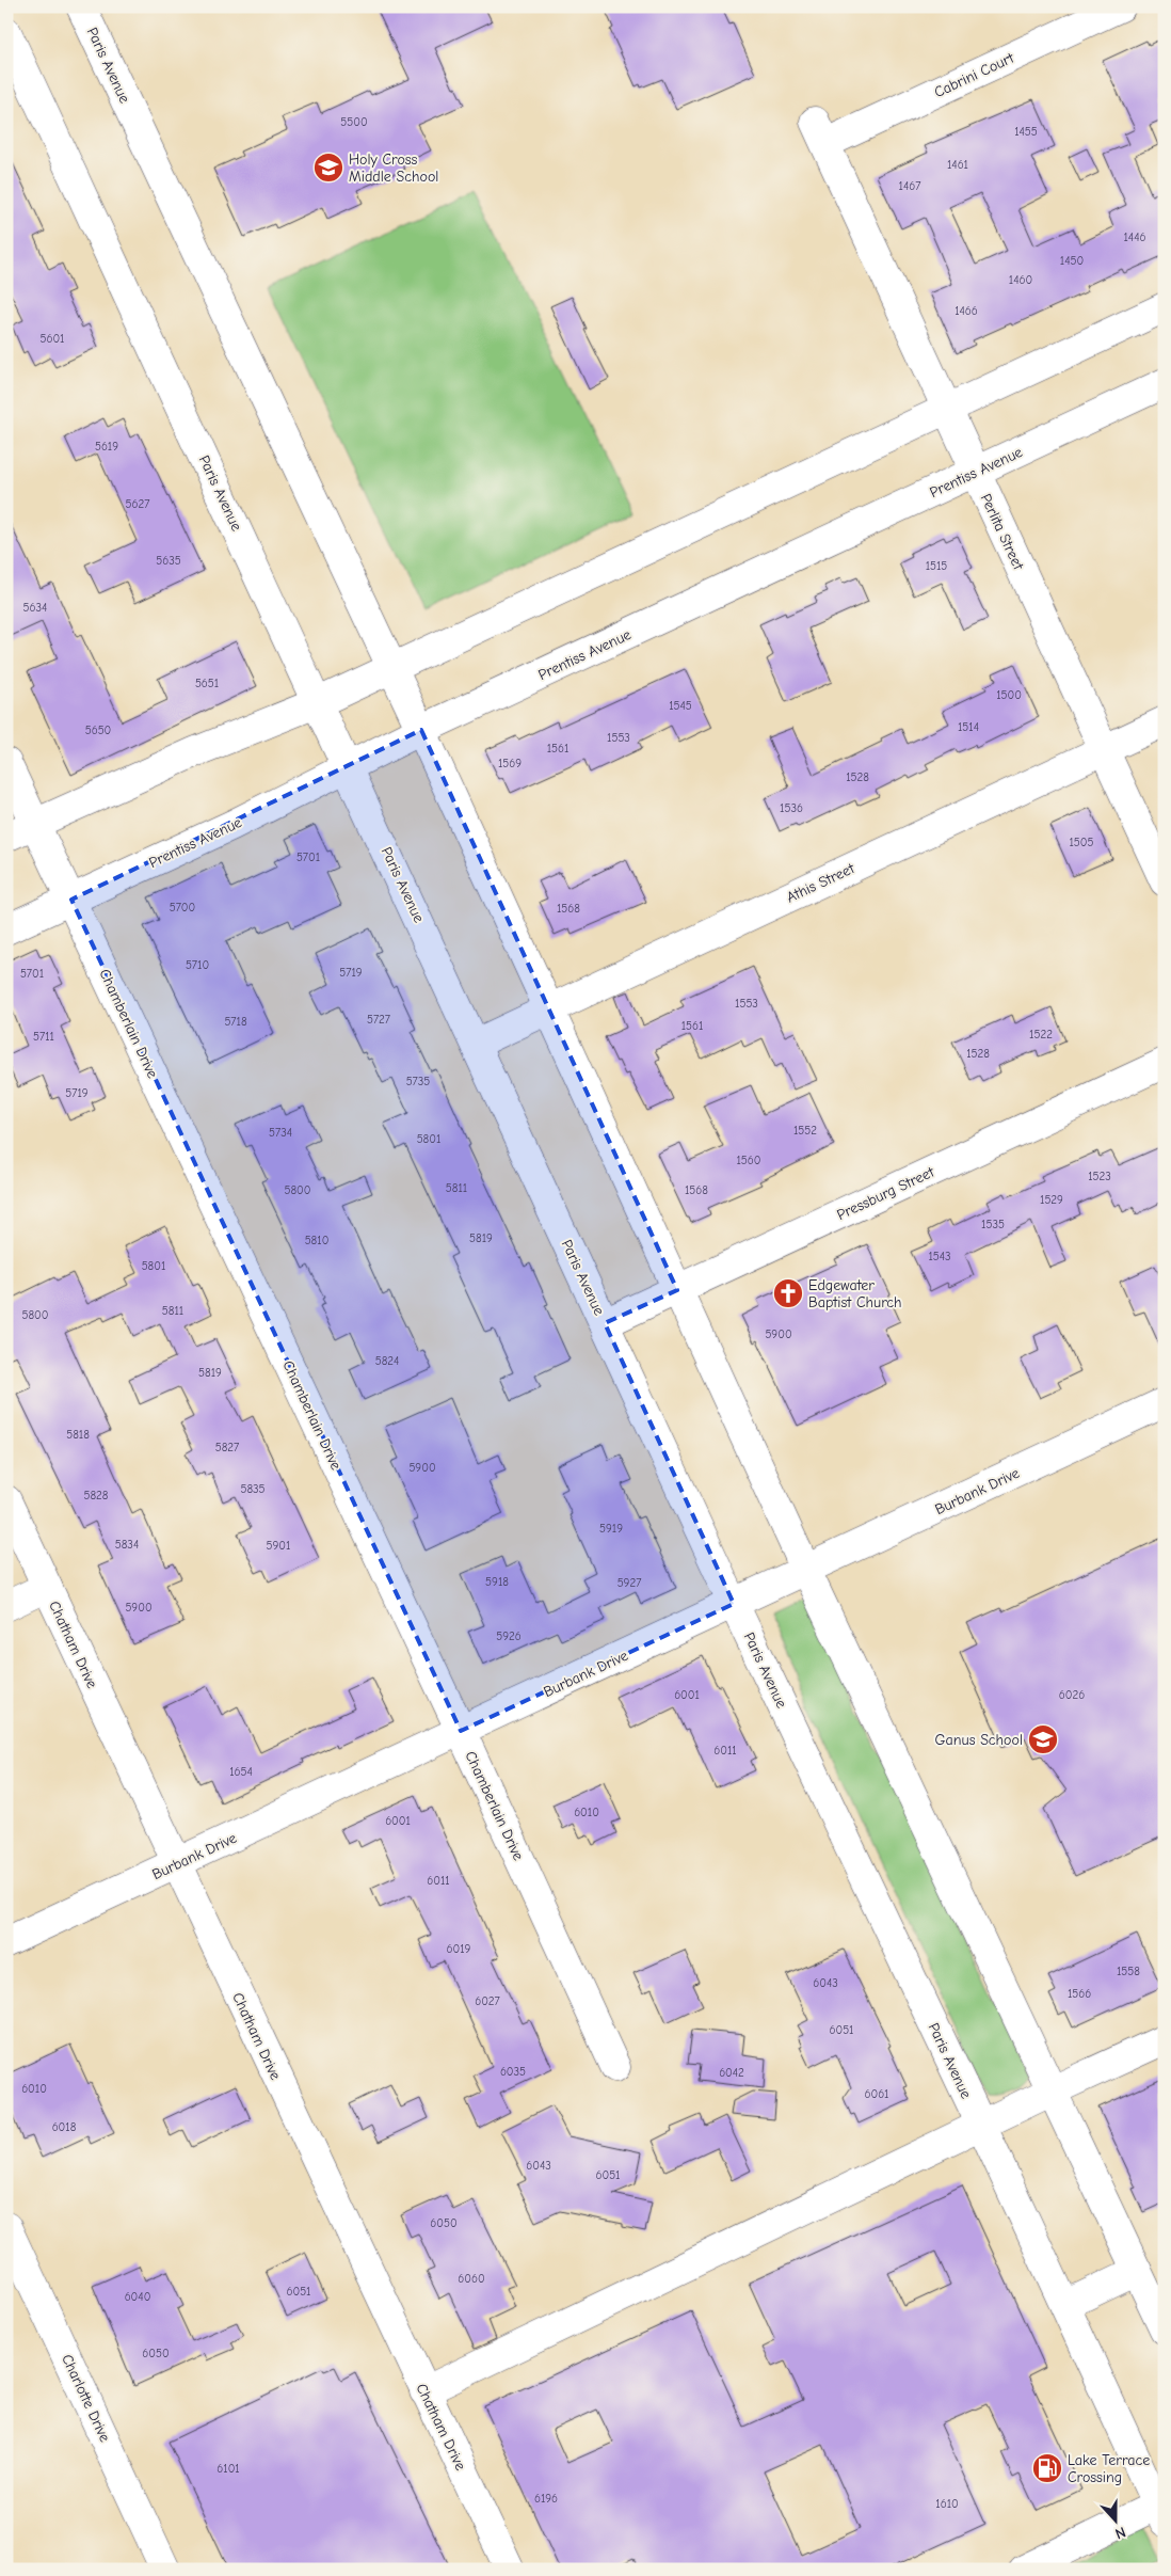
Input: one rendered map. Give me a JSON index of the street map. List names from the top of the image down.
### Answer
{
  "streets": {
    "street": [
      "Paris Avenue",
      "Cabrini Court",
      "Prentiss Avenue",
      "Perlita Street",
      "Athis Street",
      "Chamberlain Drive",
      "Pressburg Street",
      "Burbank Drive",
      "Chatham Drive",
      "Charlotte Drive"
    ]
  },
  "crossings": [
    ["Paris Avenue", "Prentiss Avenue"],
    ["Paris Avenue", "Athis Street"],
    ["Paris Avenue", "Pressburg Street"],
    ["Paris Avenue", "Burbank Drive"],
    ["Cabrini Court", "Perlita Street"],
    ["Prentiss Avenue", "Perlita Street"],
    ["Prentiss Avenue", "Chamberlain Drive"],
    ["Perlita Street", "Athis Street"],
    ["Chamberlain Drive", "Burbank Drive"],
    ["Burbank Drive", "Chatham Drive"]
  ],
  "places": {
    "school or university": ["Holy Cross Middle School", "Ganus School"],
    "church": ["Edgewater Baptist Church"],
    "fuel station": ["Lake Terrace Crossing"]
  },
  "house_numbers": [
    "5500",
    "1455",
    "1461",
    "1467",
    "1446",
    "1450",
    "1460",
    "1466",
    "5601",
    "5619",
    "5627",
    "5635",
    "1515",
    "5634",
    "5651",
    "1500",
    "1545",
    "1514",
    "5650",
    "1553",
    "1561",
    "1569",
    "1528",
    "1536",
    "1505",
    "5701",
    "5700",
    "1568",
    "5710",
    "5719",
    "5701",
    "1553",
    "5727",
    "5718",
    "1561",
    "1522",
    "5711",
    "1528",
    "5735",
    "5719",
    "1552",
    "5734",
    "5801",
    "1560",
    "1523",
    "5811",
    "5800",
    "1568",
    "1529",
    "1535",
    "5819",
    "5810",
    "1543",
    "5801",
    "5811",
    "5800",
    "5900",
    "5824",
    "5819",
    "5818",
    "5827",
    "5900",
    "5835",
    "5828",
    "5919",
    "5834",
    "5901",
    "5918",
    "5927",
    "5900",
    "5926",
    "6001",
    "6026",
    "6011",
    "1654",
    "6010",
    "6001",
    "6011",
    "6019",
    "1558",
    "6043",
    "1566",
    "6027",
    "6051",
    "6035",
    "6042",
    "6010",
    "6061",
    "6018",
    "6043",
    "6051",
    "6050",
    "6060",
    "6051",
    "6040",
    "6050",
    "6101",
    "6196",
    "1610"
  ],
  "north": "bottom"
}
